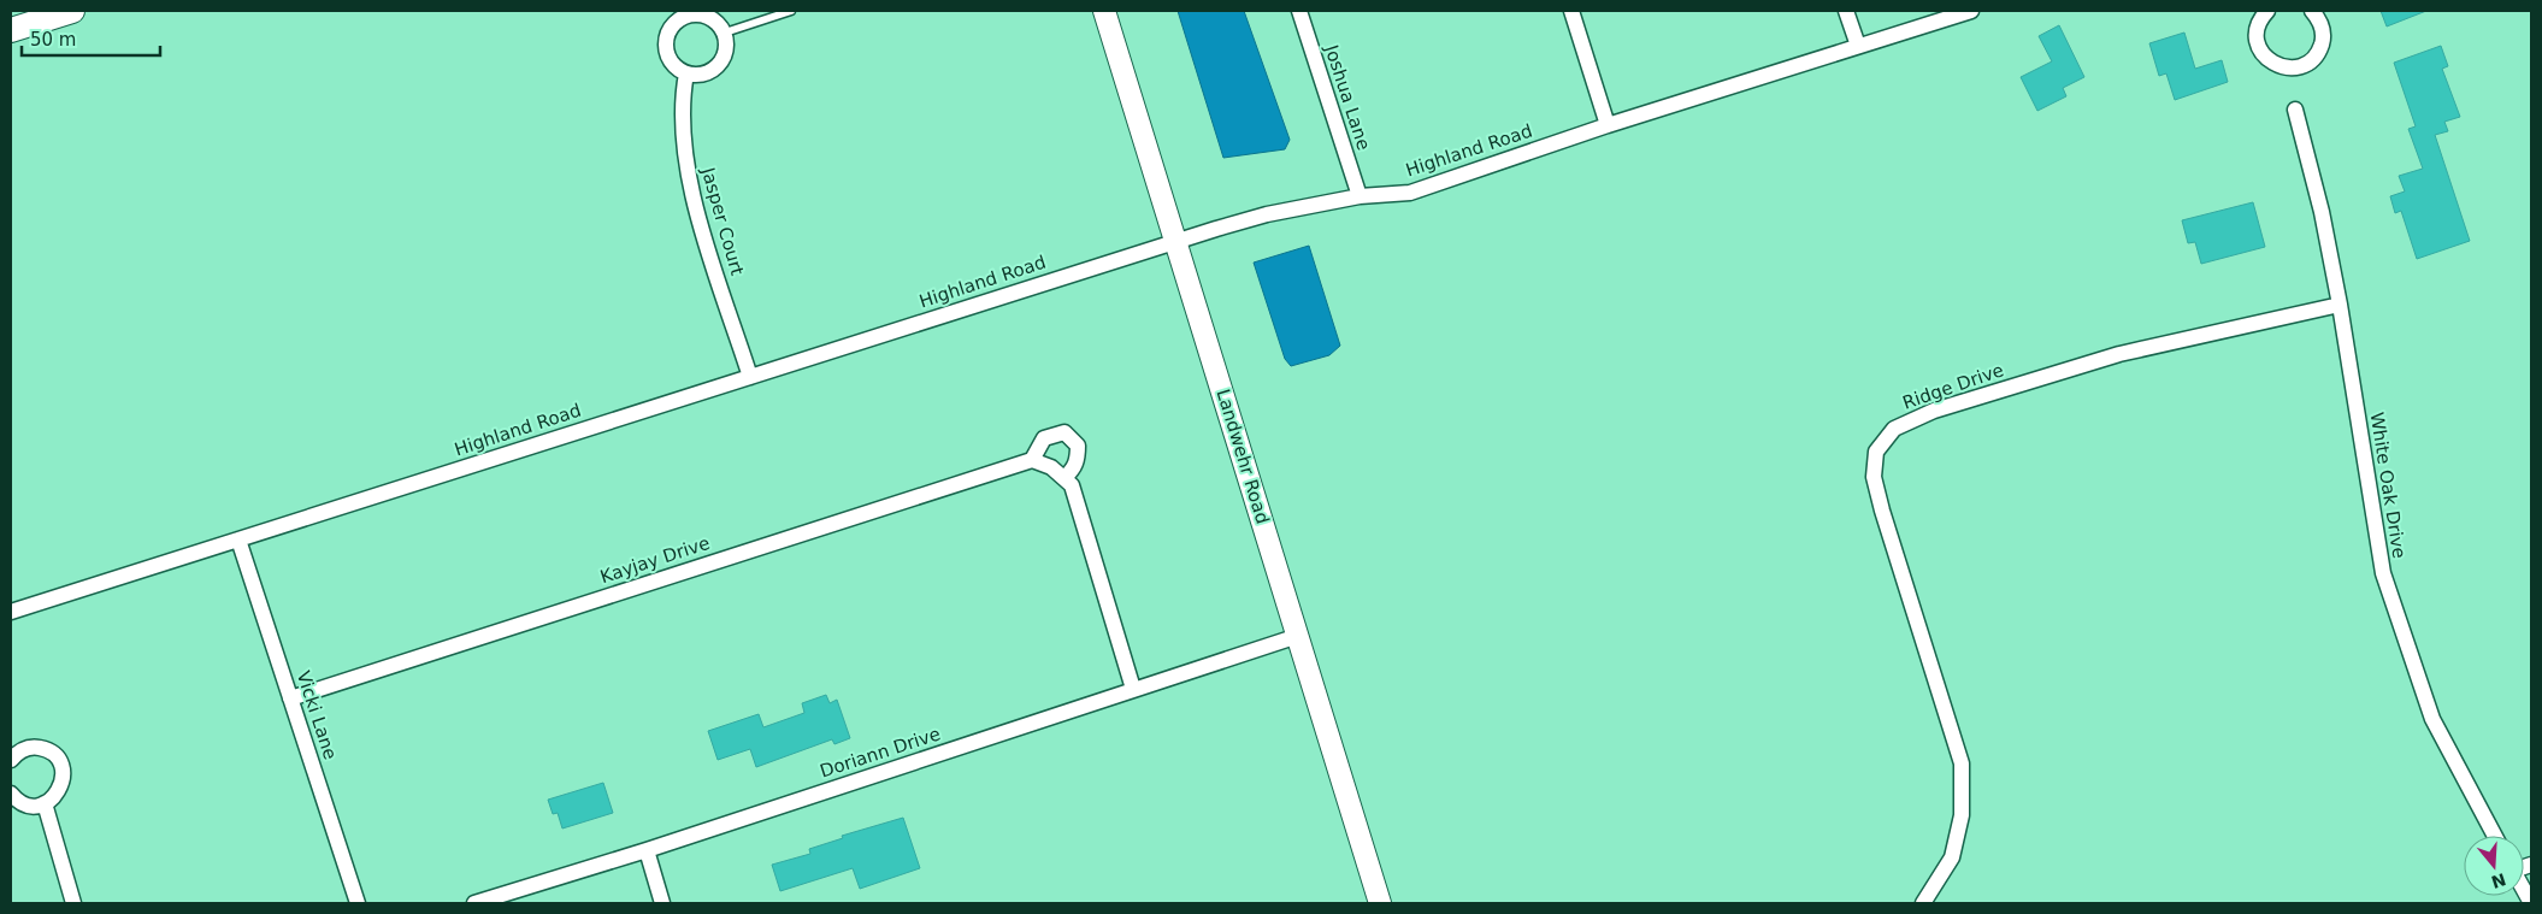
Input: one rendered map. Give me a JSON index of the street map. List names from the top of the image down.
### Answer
{
  "streets": {
    "main road": ["Landwehr Road"],
    "street": [
      "Joshua Lane",
      "Highland Road",
      "Jasper Court",
      "Ridge Drive",
      "White Oak Drive",
      "Kayjay Drive",
      "Vicki Lane",
      "Doriann Drive"
    ]
  },
  "crossings": [
    ["Joshua Lane", "Highland Road"],
    ["Highland Road", "Jasper Court"],
    ["Highland Road", "Landwehr Road"],
    ["Highland Road", "Vicki Lane"],
    ["Ridge Drive", "White Oak Drive"],
    ["Landwehr Road", "Doriann Drive"],
    ["Kayjay Drive", "Vicki Lane"]
  ],
  "scale_bar": "50 m",
  "north": "bottom"
}
